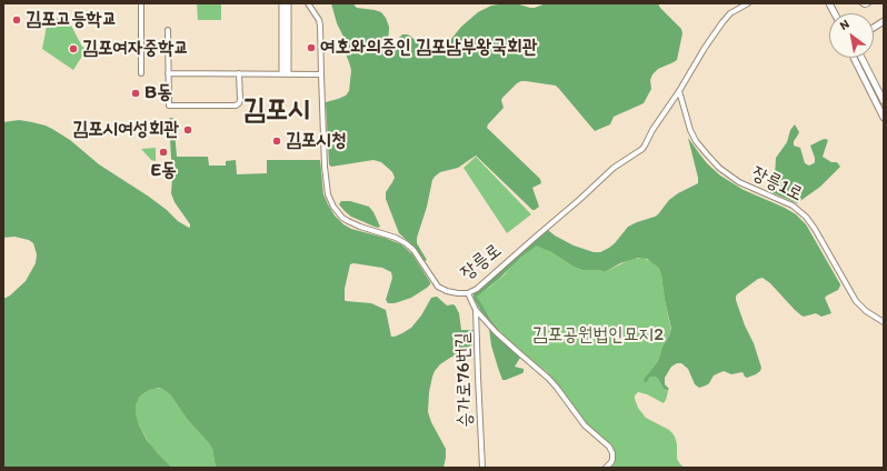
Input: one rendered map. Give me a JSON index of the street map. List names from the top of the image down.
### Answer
{
  "streets": {
    "street": ["장릉1로", "장릉로", "승가로76번길"]
  },
  "crossings": [
    ["장릉1로", "장릉로"],
    ["장릉로", "승가로76번길"]
  ],
  "districts": ["김포시"],
  "parks": ["김포공원법인묘지2"],
  "places": [
    "김포고등학교",
    "여호와의증인 김포남부왕국회관",
    "김포여자중학교",
    "B동",
    "김포시여성회관",
    "김포시청",
    "E동"
  ],
  "north": "top left"
}
